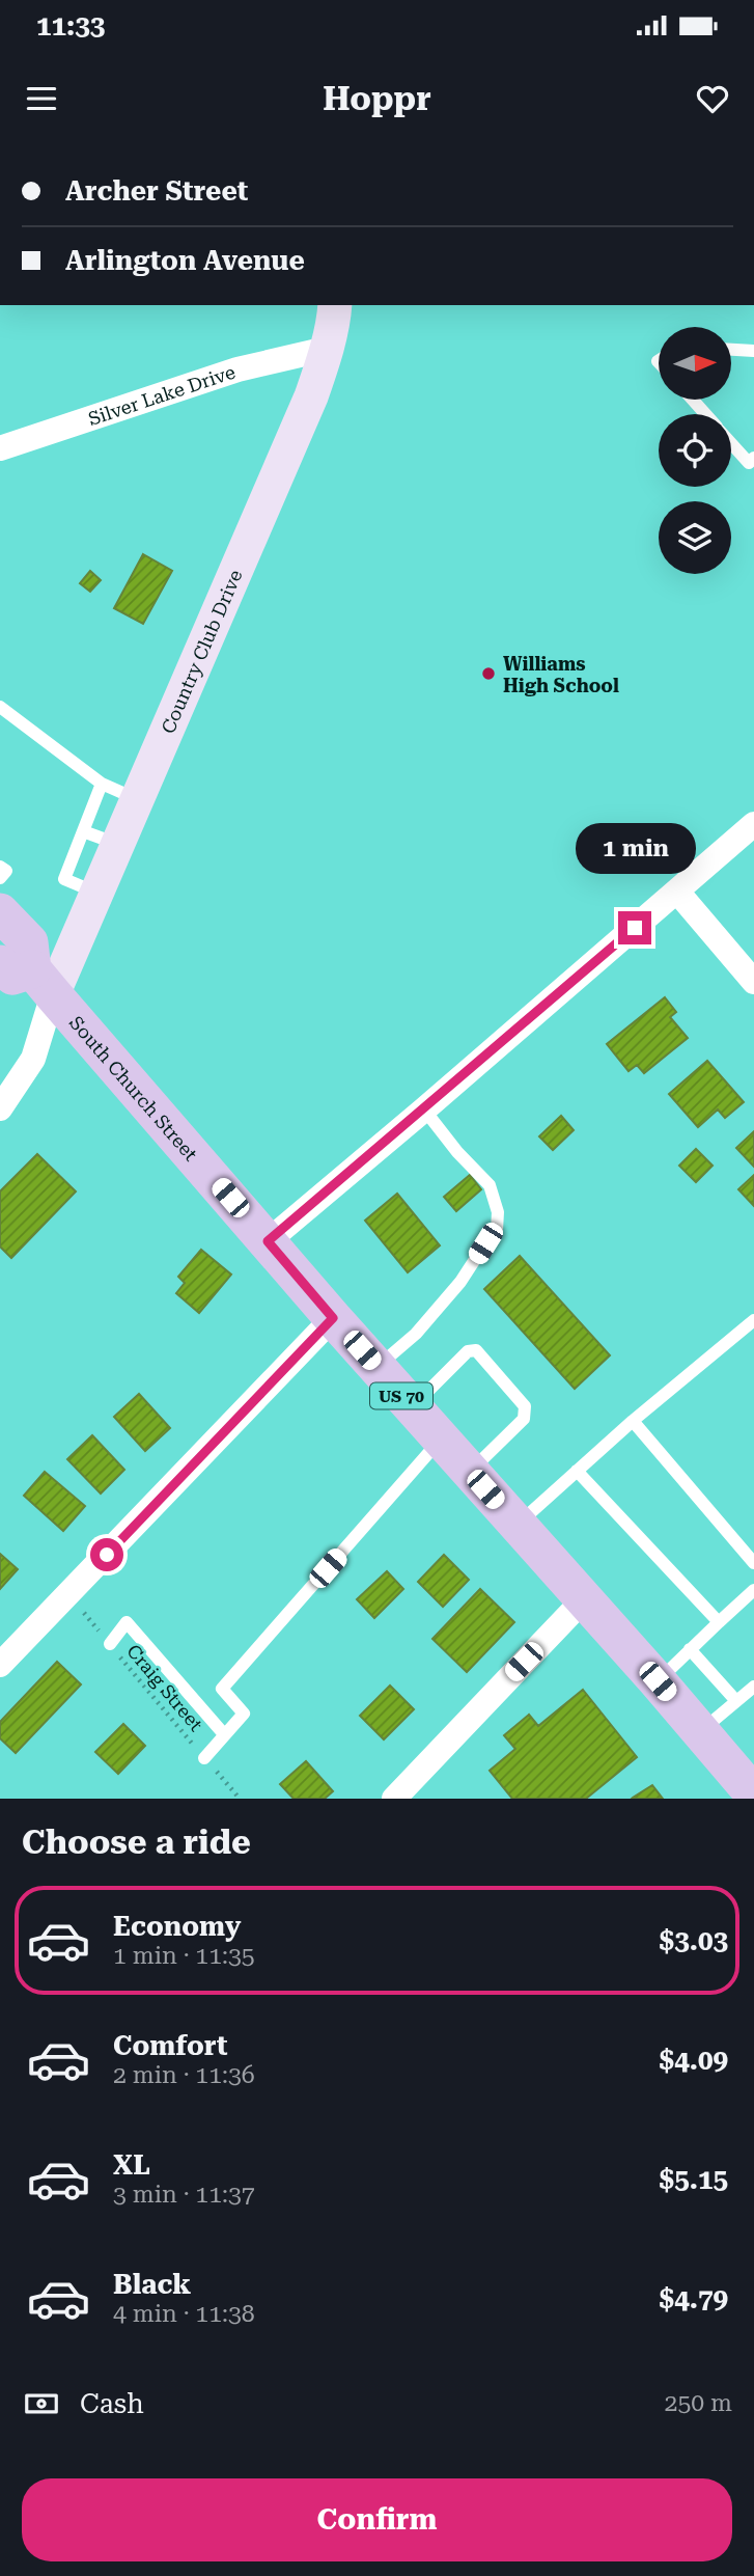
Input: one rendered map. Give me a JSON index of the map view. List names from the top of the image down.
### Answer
{
  "streets": {
    "main road": ["South Church Street", "US 70"],
    "street": ["Silver Lake Drive", "Country Club Drive"],
    "path": ["Craig Street"]
  },
  "crossings": [
    ["Silver Lake Drive", "Country Club Drive"],
    ["Country Club Drive", "South Church Street"]
  ],
  "places": ["Williams High School"],
  "north": "right",
  "page": {
    "status": "11:33",
    "header": "Hoppr",
    "banner": ["Archer Street", "Arlington Avenue"],
    "bubble": "1 min",
    "heading": "Choose a ride",
    "list": [
      {
        "name": "Economy",
        "note": "1 min · 11:35",
        "value": "$3.03"
      },
      {
        "name": "Comfort",
        "note": "2 min · 11:36",
        "value": "$4.09"
      },
      {
        "name": "XL",
        "note": "3 min · 11:37",
        "value": "$5.15"
      },
      {
        "name": "Black",
        "note": "4 min · 11:38",
        "value": "$4.79"
      }
    ],
    "pay": ["Cash", "250 m"],
    "buttons": "Confirm"
  }
}
